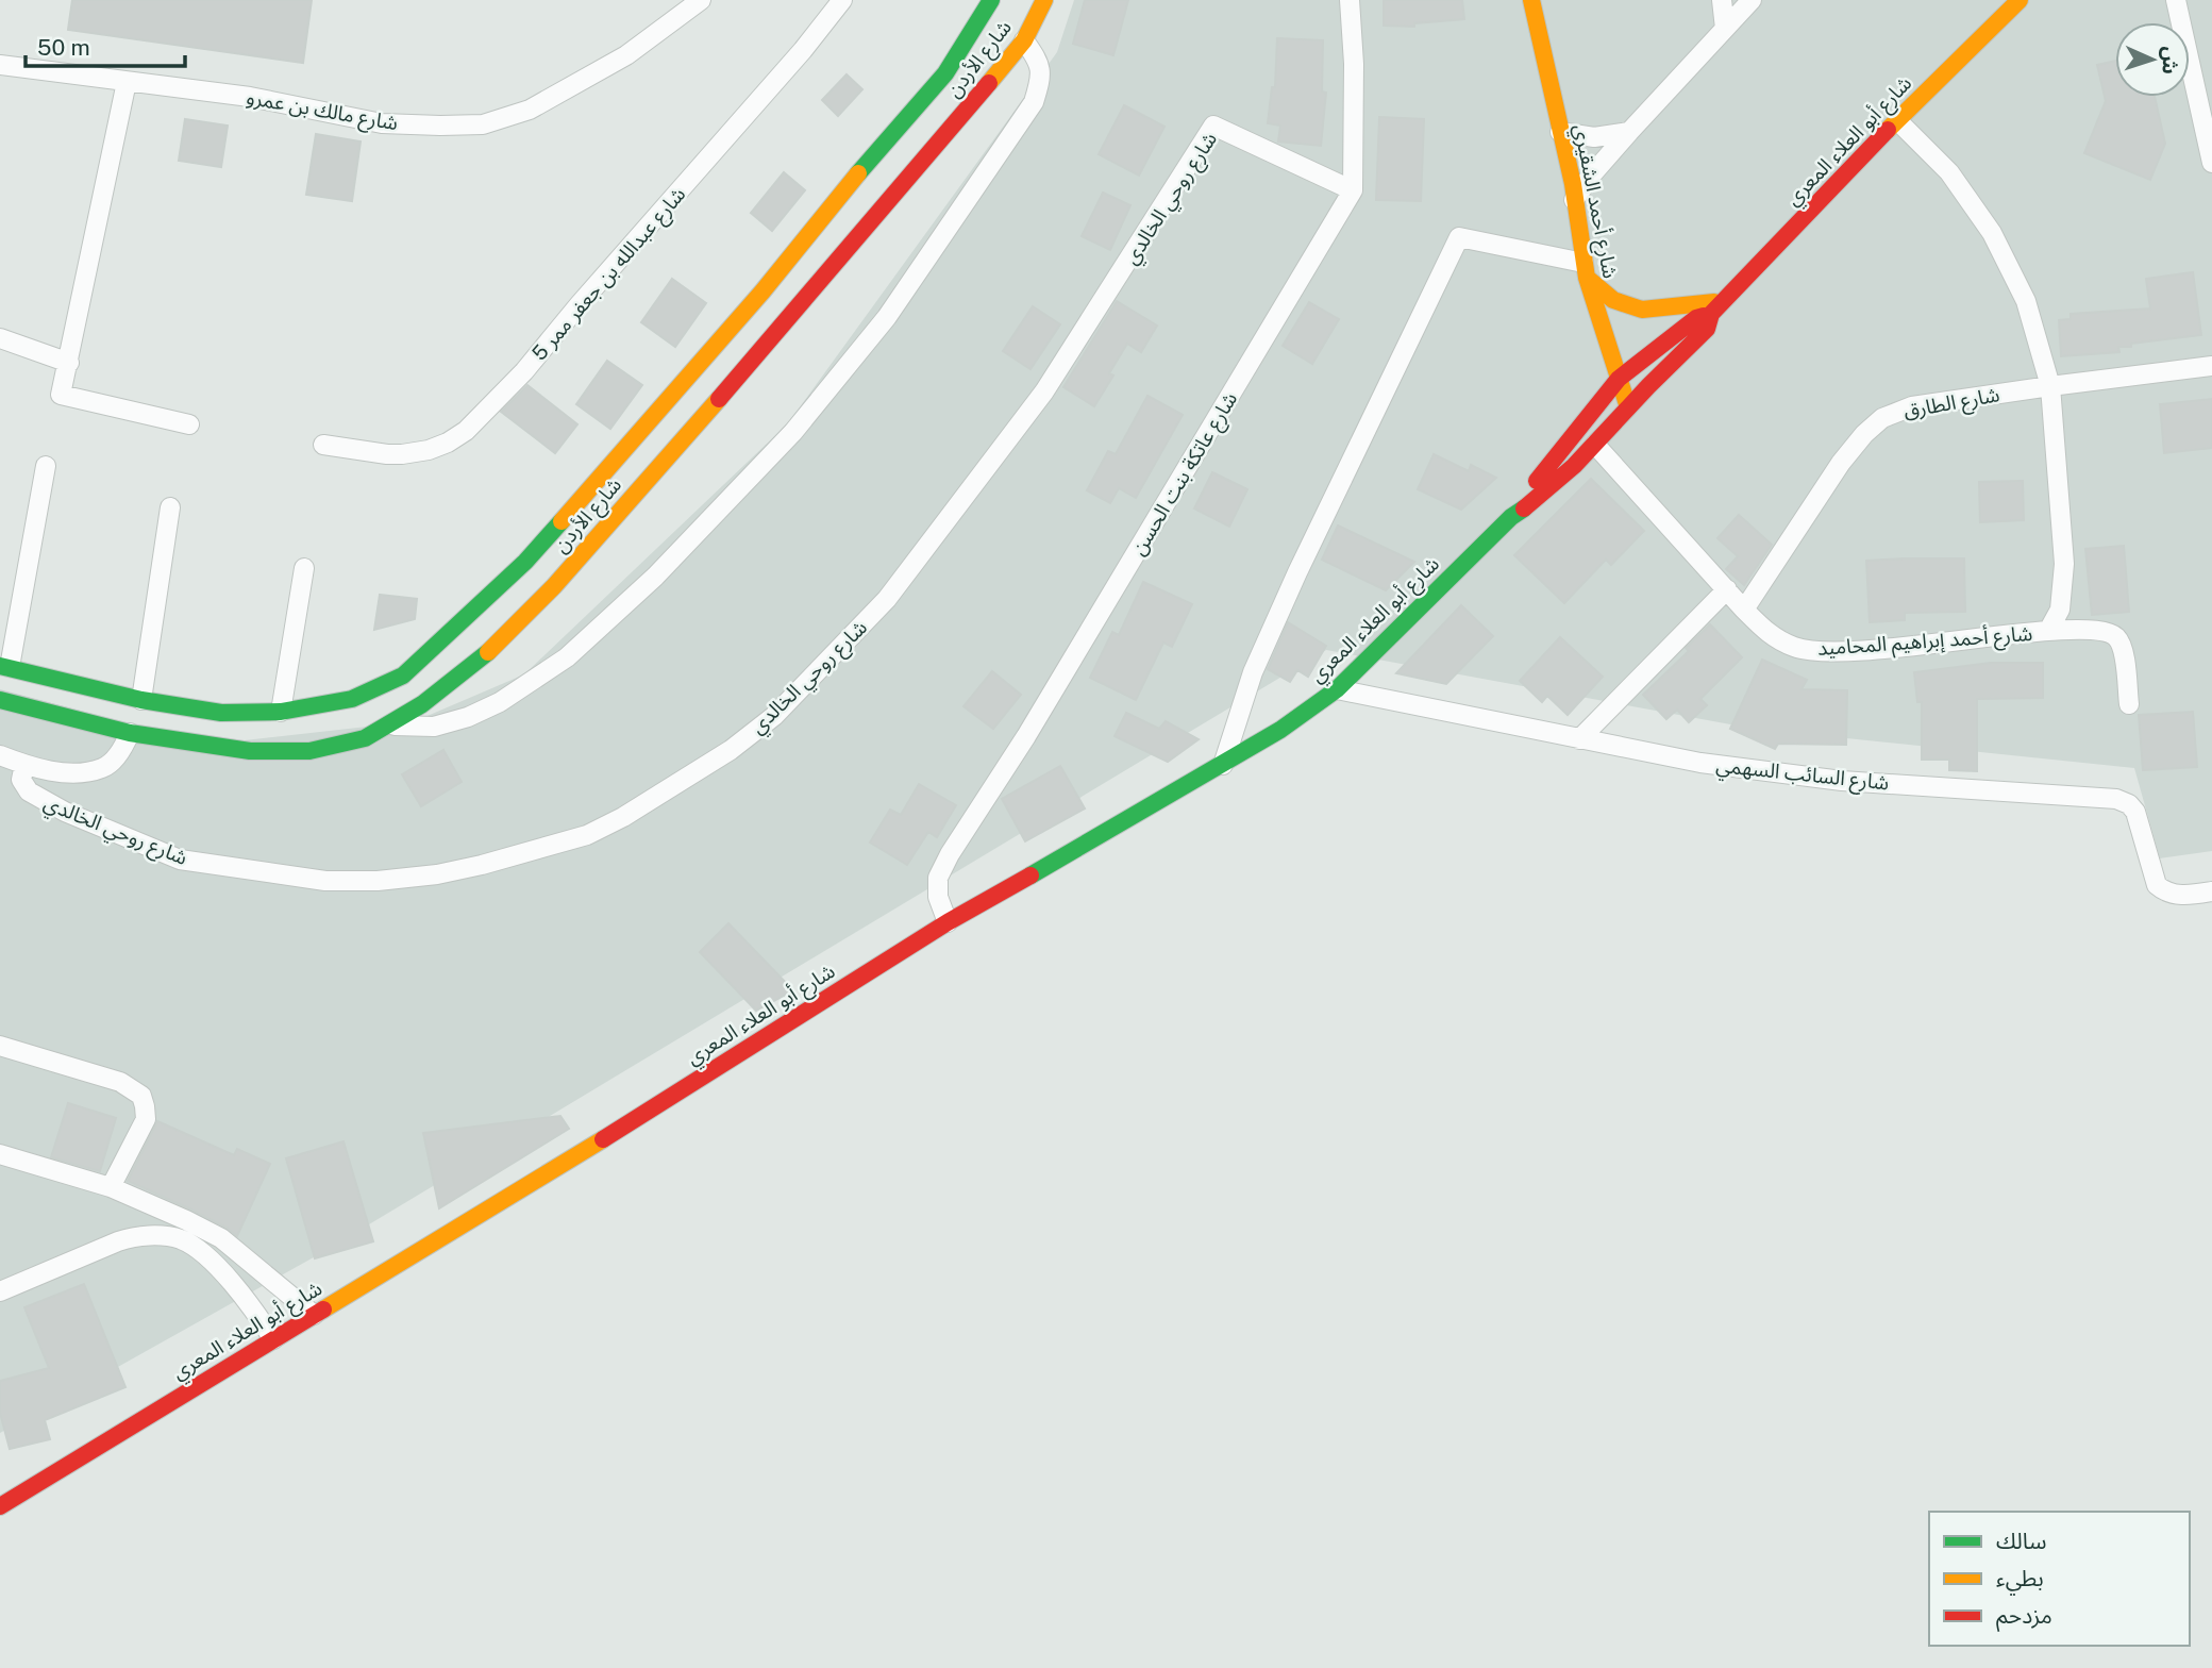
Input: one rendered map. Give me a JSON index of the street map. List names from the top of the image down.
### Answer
{
  "streets": {
    "main road": ["شارع الأردن", "شارع أبو العلاء المعري", "شارع أحمد الشقيري"],
    "street": [
      "شارع مالك بن عمرو",
      "شارع روحي الخالدي",
      "شارع عبدالله بن جعفر ممر 5",
      "شارع الطارق",
      "شارع عاتكة بنت الحسن",
      "شارع أحمد إبراهيم المحاميد",
      "شارع السائب السهمي"
    ]
  },
  "crossings": [
    ["شارع أبو العلاء المعري", "شارع أحمد الشقيري"],
    ["شارع أبو العلاء المعري", "شارع عاتكة بنت الحسن"],
    ["شارع أبو العلاء المعري", "شارع أحمد إبراهيم المحاميد"],
    ["شارع أبو العلاء المعري", "شارع السائب السهمي"],
    ["شارع روحي الخالدي", "شارع عاتكة بنت الحسن"],
    ["شارع الطارق", "شارع أحمد إبراهيم المحاميد"]
  ],
  "legend": ["سالك", "بطيء", "مزدحم"],
  "scale_bar": "50 m",
  "north": "right"
}
